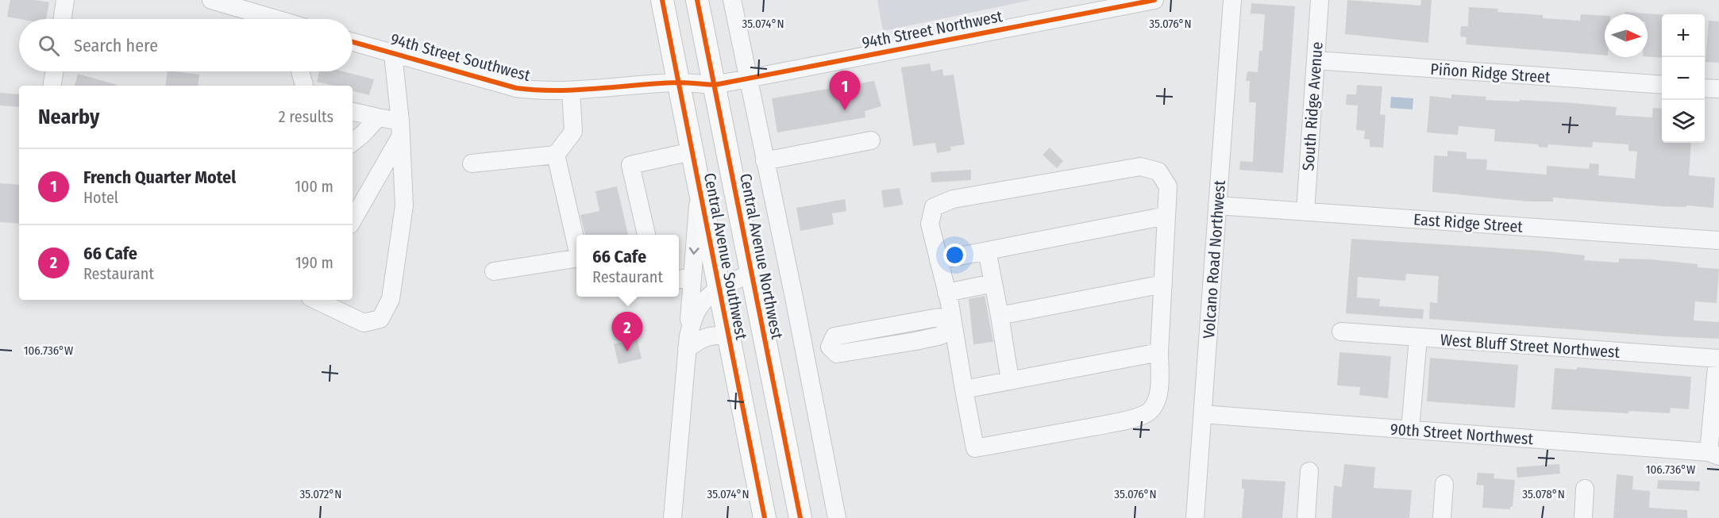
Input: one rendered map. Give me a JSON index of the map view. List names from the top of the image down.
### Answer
{
  "streets": {
    "main road": ["Central Avenue Southwest", "Central Avenue Northwest"],
    "street": [
      "94th Street Northwest",
      "94th Street Southwest",
      "Piñon Ridge Street",
      "South Ridge Avenue",
      "East Ridge Street",
      "Volcano Road Northwest",
      "West Bluff Street Northwest",
      "90th Street Northwest"
    ]
  },
  "crossings": [
    ["94th Street Northwest", "94th Street Southwest"],
    ["94th Street Northwest", "Central Avenue Northwest"],
    ["94th Street Southwest", "Central Avenue Southwest"],
    ["94th Street Southwest", "Central Avenue Northwest"],
    ["Piñon Ridge Street", "South Ridge Avenue"],
    ["South Ridge Avenue", "East Ridge Street"],
    ["East Ridge Street", "Volcano Road Northwest"],
    ["Volcano Road Northwest", "90th Street Northwest"]
  ],
  "north": "right",
  "page": {
    "map_buttons": ["+", "−"],
    "search": "Search here",
    "pins": ["1", "2"],
    "heading": ["Nearby", "2 results"],
    "list": [
      {
        "mark": "1",
        "name": "French Quarter Motel",
        "note": "Hotel",
        "value": "100 m"
      },
      {
        "mark": "2",
        "name": "66 Cafe",
        "note": "Restaurant",
        "value": "190 m"
      }
    ],
    "popup": ["66 Cafe", "Restaurant"]
  },
  "coordinates": [
    "35.074°N",
    "35.076°N",
    "106.736°W",
    "35.072°N",
    "35.078°N"
  ]
}
